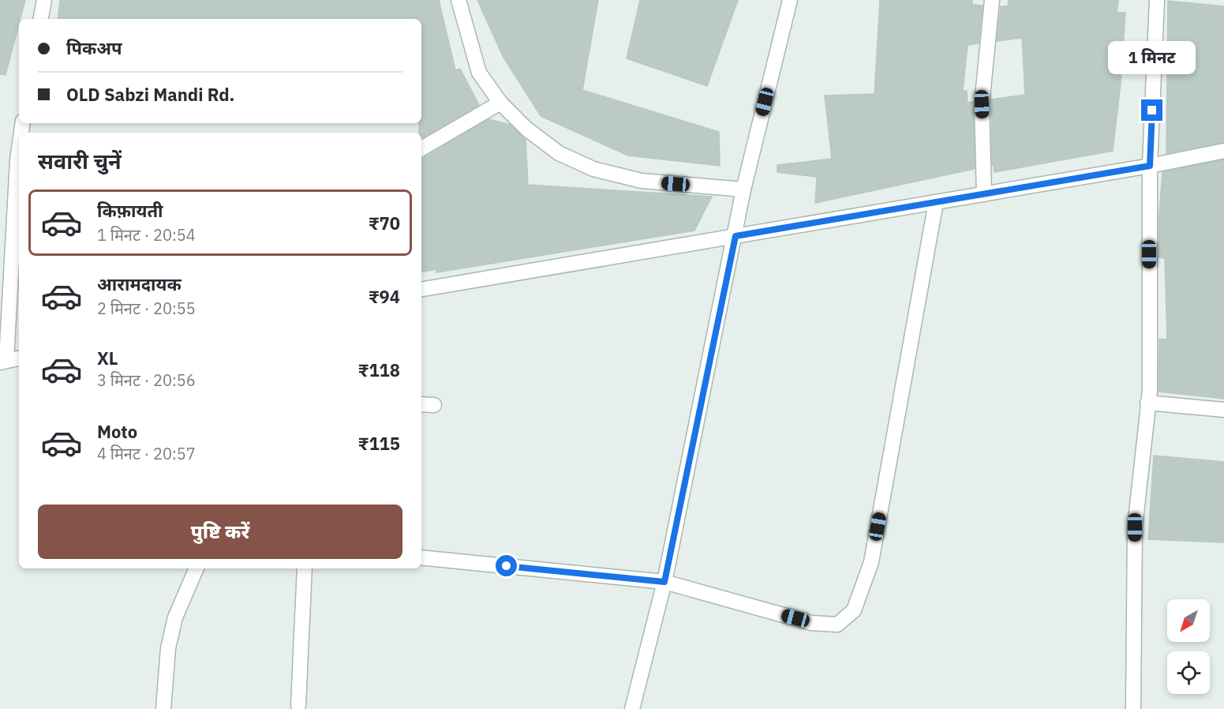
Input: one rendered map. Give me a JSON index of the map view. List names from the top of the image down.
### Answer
{
  "north": "bottom left",
  "page": {
    "banner": ["पिकअप", "OLD Sabzi Mandi Rd."],
    "bubble": "1 मिनट",
    "heading": "सवारी चुनें",
    "list": [
      {
        "name": "किफ़ायती",
        "note": "1 मिनट · 20:54",
        "value": "₹70"
      },
      {
        "name": "आरामदायक",
        "note": "2 मिनट · 20:55",
        "value": "₹94"
      },
      {
        "name": "XL",
        "note": "3 मिनट · 20:56",
        "value": "₹118"
      },
      {
        "name": "Moto",
        "note": "4 मिनट · 20:57",
        "value": "₹115"
      }
    ],
    "buttons": "पुष्टि करें"
  }
}
